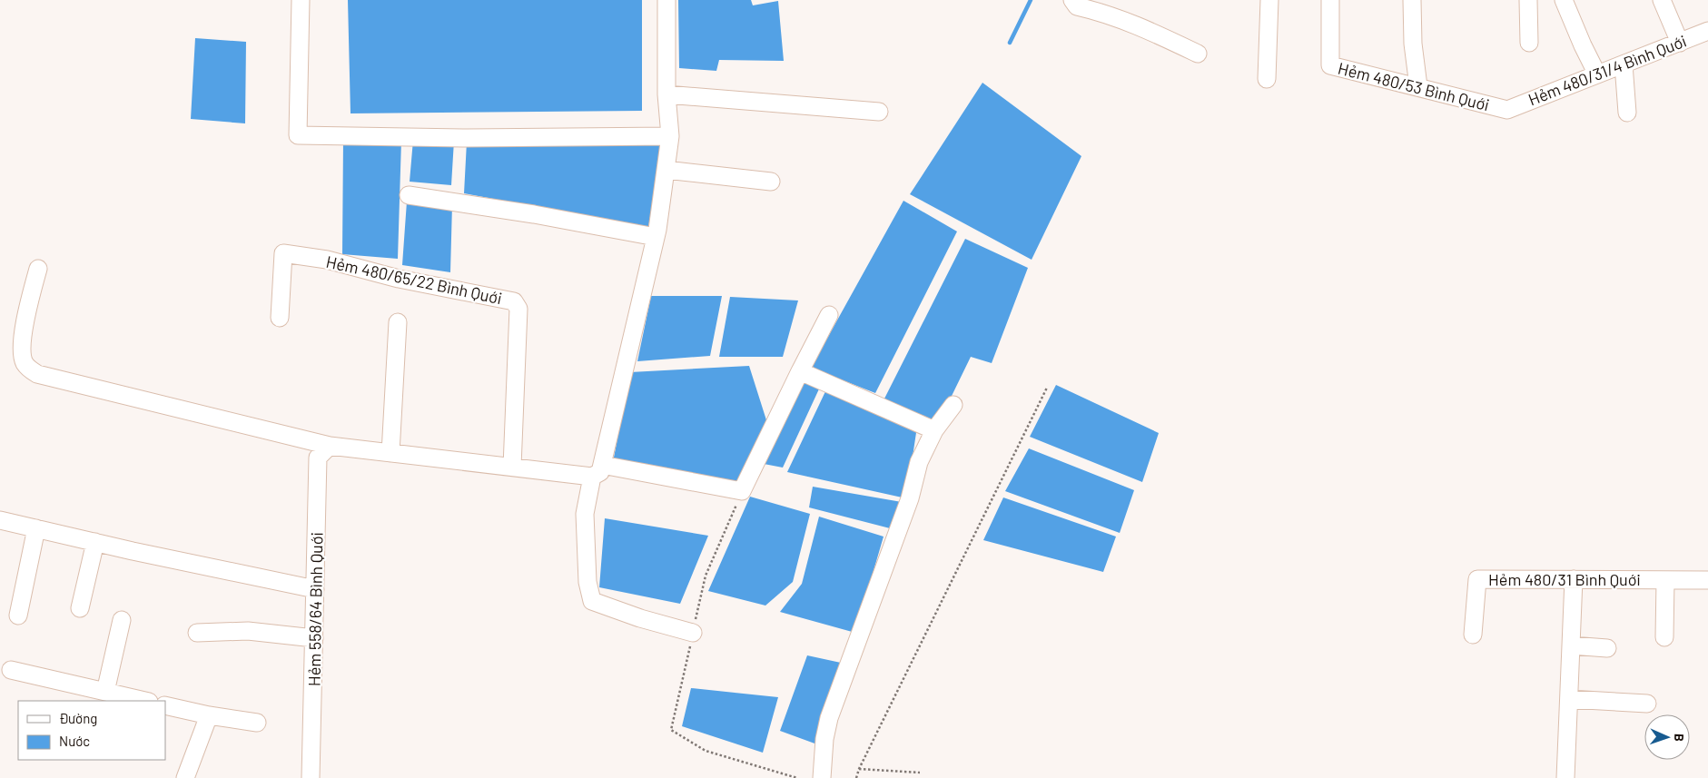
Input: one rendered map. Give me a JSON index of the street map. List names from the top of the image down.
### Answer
{
  "streets": {
    "street": [
      "Hẻm 480/31/4 Bình Quới",
      "Hẻm 480/53 Bình Quới",
      "Hẻm 480/65/22 Bình Quới",
      "Hẻm 480/31 Bình Quới",
      "Hẻm 558/64 Bình Quới"
    ]
  },
  "crossings": [
    ["Hẻm 480/31/4 Bình Quới", "Hẻm 480/53 Bình Quới"]
  ],
  "legend": ["Đường", "Nước"],
  "north": "right"
}
